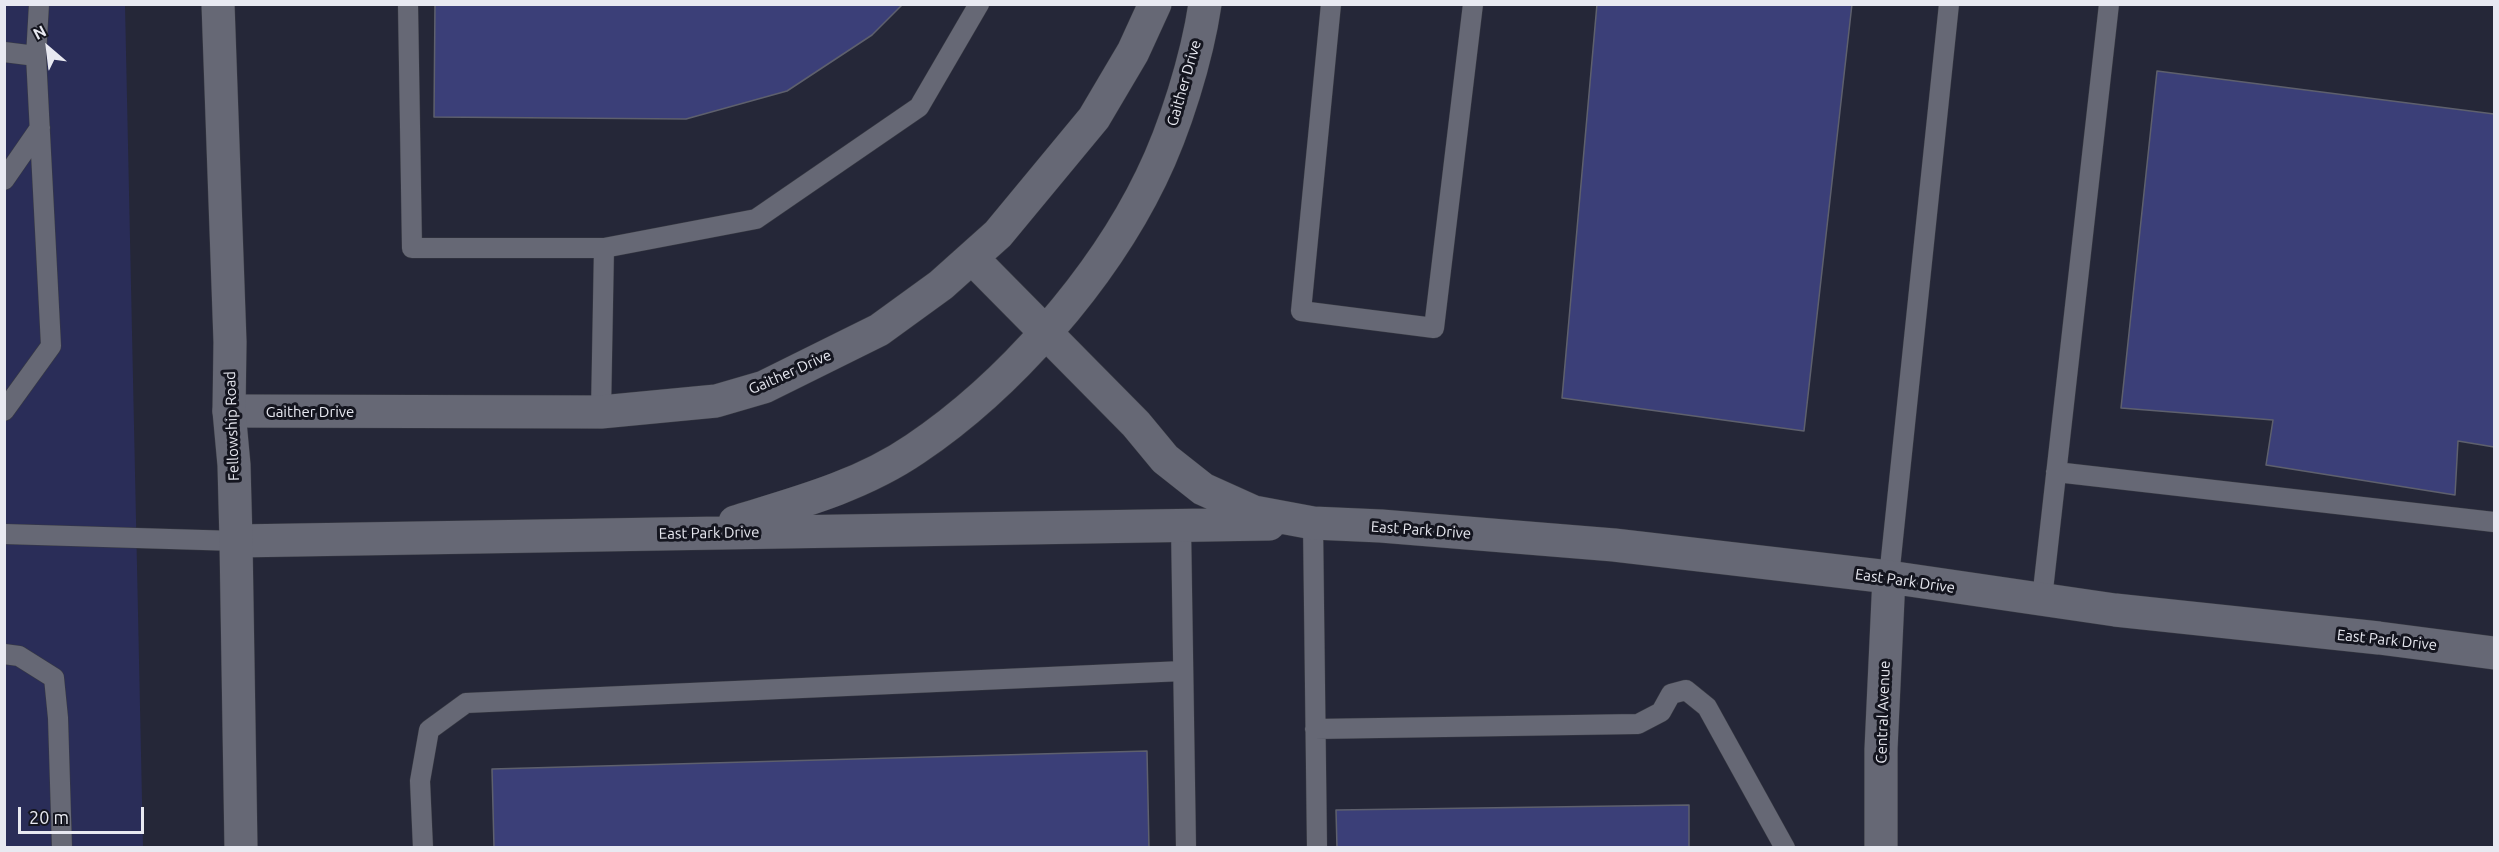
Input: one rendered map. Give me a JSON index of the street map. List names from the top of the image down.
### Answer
{
  "streets": {
    "street": [
      "Gaither Drive",
      "Fellowship Road",
      "East Park Drive",
      "Central Avenue"
    ]
  },
  "crossings": [
    ["Gaither Drive", "Fellowship Road"],
    ["Gaither Drive", "East Park Drive"],
    ["Fellowship Road", "East Park Drive"],
    ["East Park Drive", "Central Avenue"]
  ],
  "scale_bar": "20 m",
  "north": "top left"
}
